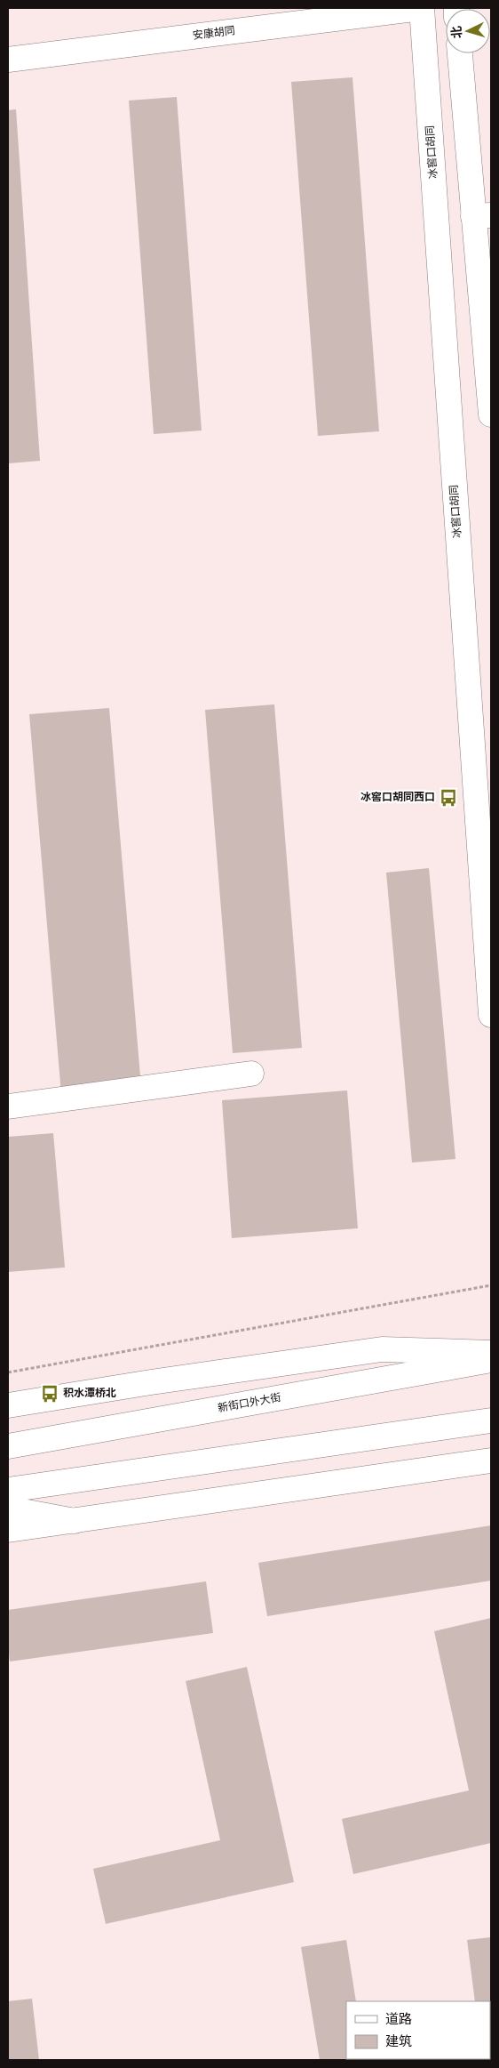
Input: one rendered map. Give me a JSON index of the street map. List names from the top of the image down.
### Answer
{
  "streets": {
    "street": ["安康胡同", "冰窖口胡同", "新街口外大街"]
  },
  "crossings": [
    ["安康胡同", "冰窖口胡同"]
  ],
  "places": {
    "bus stop": ["冰窖口胡同西口", "积水潭桥北"]
  },
  "legend": ["道路", "建筑"],
  "north": "left"
}
